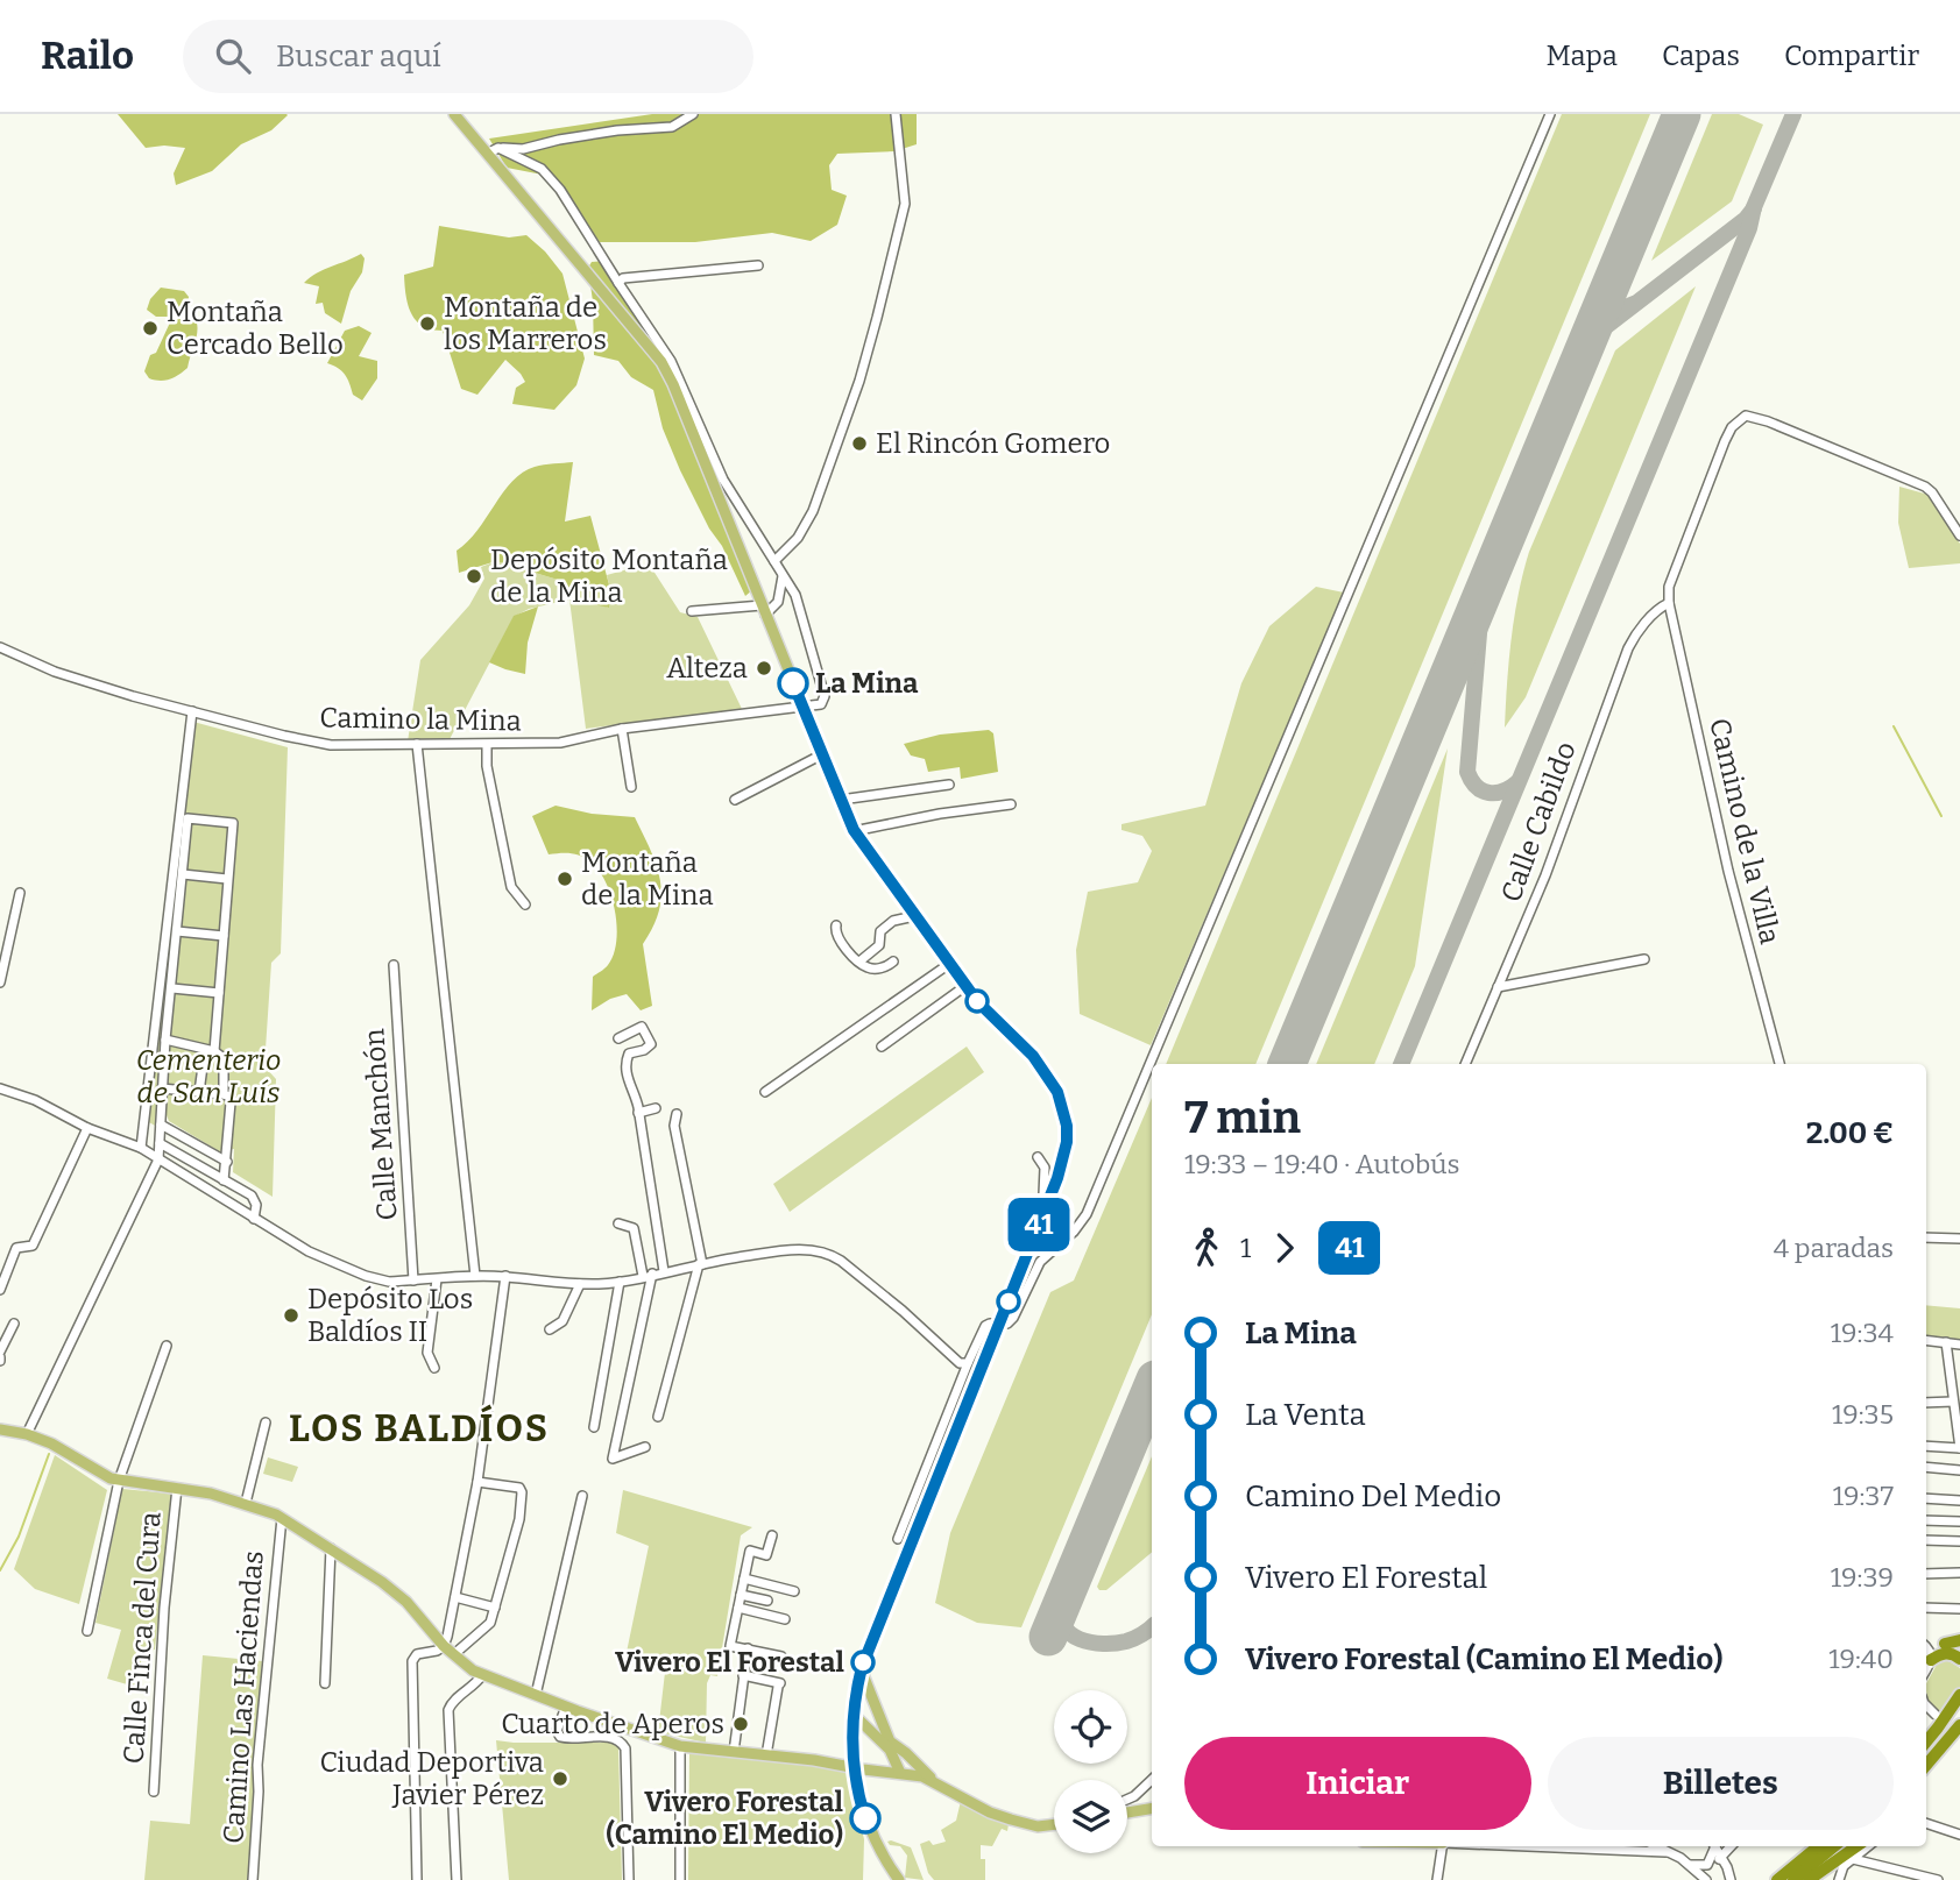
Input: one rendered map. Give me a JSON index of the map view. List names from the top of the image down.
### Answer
{
  "streets": {
    "street": [
      "Camino la Mina",
      "Calle Cabildo",
      "Camino de la Villa",
      "Calle Manchón",
      "Calle Finca del Cura",
      "Camino Las Haciendas"
    ]
  },
  "crossings": [
    ["Calle Cabildo", "Camino de la Villa"]
  ],
  "districts": ["LOS BALDÍOS"],
  "parks": ["Cementerio de San Luís"],
  "places": [
    "Montaña de los Marreros",
    "Montaña Cercado Bello",
    "El Rincón Gomero",
    "Depósito Montaña de la Mina",
    "Alteza",
    "La Mina",
    "Montaña de la Mina",
    "Depósito Los Baldíos II",
    "Vivero El Forestal",
    "Cuarto de Aperos",
    "Ciudad Deportiva Javier Pérez",
    "Vivero Forestal (Camino El Medio)"
  ],
  "lines": ["bus line 41"],
  "page": {
    "header": "Railo",
    "search": "Buscar aquí",
    "nav": ["Mapa", "Capas", "Compartir"],
    "on_map": "41",
    "heading": ["7 min", "19:33 – 19:40 · Autobús", "2.00 €"],
    "legs": ["1", "41", "4 paradas"],
    "list": [
      {
        "name": "La Mina",
        "value": "19:34"
      },
      {
        "name": "La Venta",
        "value": "19:35"
      },
      {
        "name": "Camino Del Medio",
        "value": "19:37"
      },
      {
        "name": "Vivero El Forestal",
        "value": "19:39"
      },
      {
        "name": "Vivero Forestal (Camino El Medio)",
        "value": "19:40"
      }
    ],
    "buttons": ["Iniciar", "Billetes"]
  }
}
